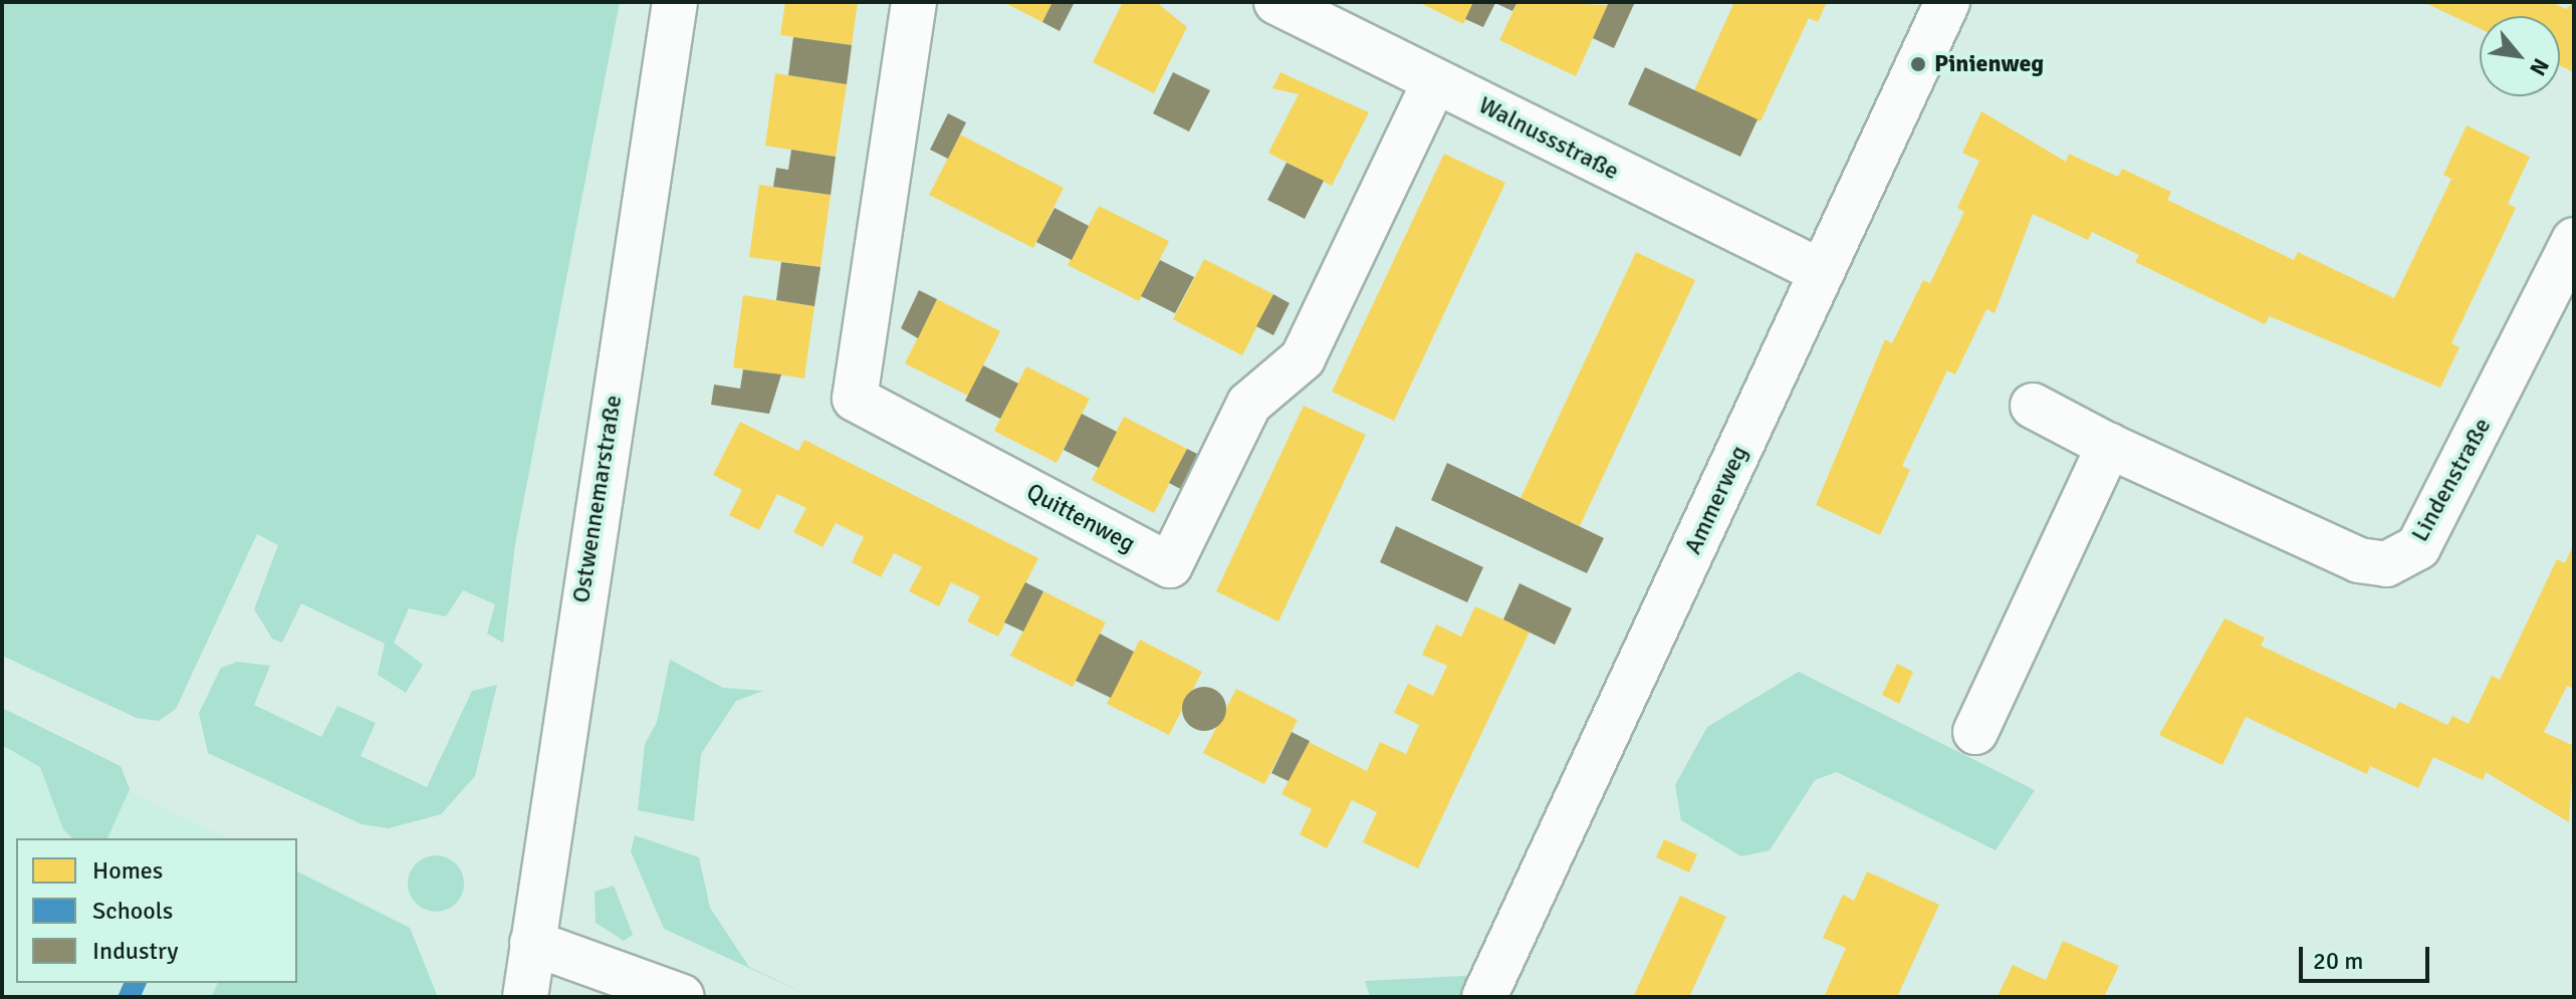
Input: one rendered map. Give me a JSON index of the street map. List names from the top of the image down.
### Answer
{
  "streets": {
    "street": [
      "Walnussstraße",
      "Lindenstraße",
      "Ostwennemarstraße",
      "Ammerweg",
      "Quittenweg"
    ]
  },
  "crossings": [
    ["Walnussstraße", "Ammerweg"],
    ["Walnussstraße", "Quittenweg"]
  ],
  "places": ["Pinienweg"],
  "legend": ["Homes", "Schools", "Industry"],
  "scale_bar": "20 m",
  "north": "bottom right"
}
